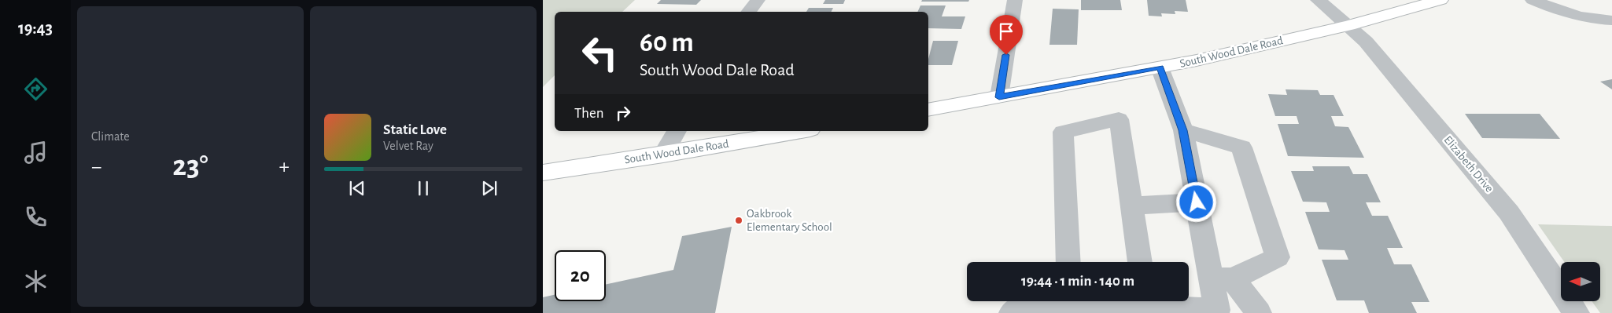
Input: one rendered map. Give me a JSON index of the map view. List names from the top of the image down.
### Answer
{
  "streets": {
    "main road": ["South Wood Dale Road"],
    "street": ["Elizabeth Drive"]
  },
  "crossings": [
    ["South Wood Dale Road", "Elizabeth Drive"]
  ],
  "places": ["Oakbrook Elementary School"],
  "north": "left",
  "page": {
    "tabs": "19:43",
    "tile": "Climate",
    "turn": ["60 m", "South Wood Dale Road"],
    "then": "Then",
    "song": ["Static Love", "Velvet Ray"],
    "heat": ["−", "23°", "+"],
    "limit": "20",
    "trip": "19:44 · 1 min · 140 m"
  }
}
